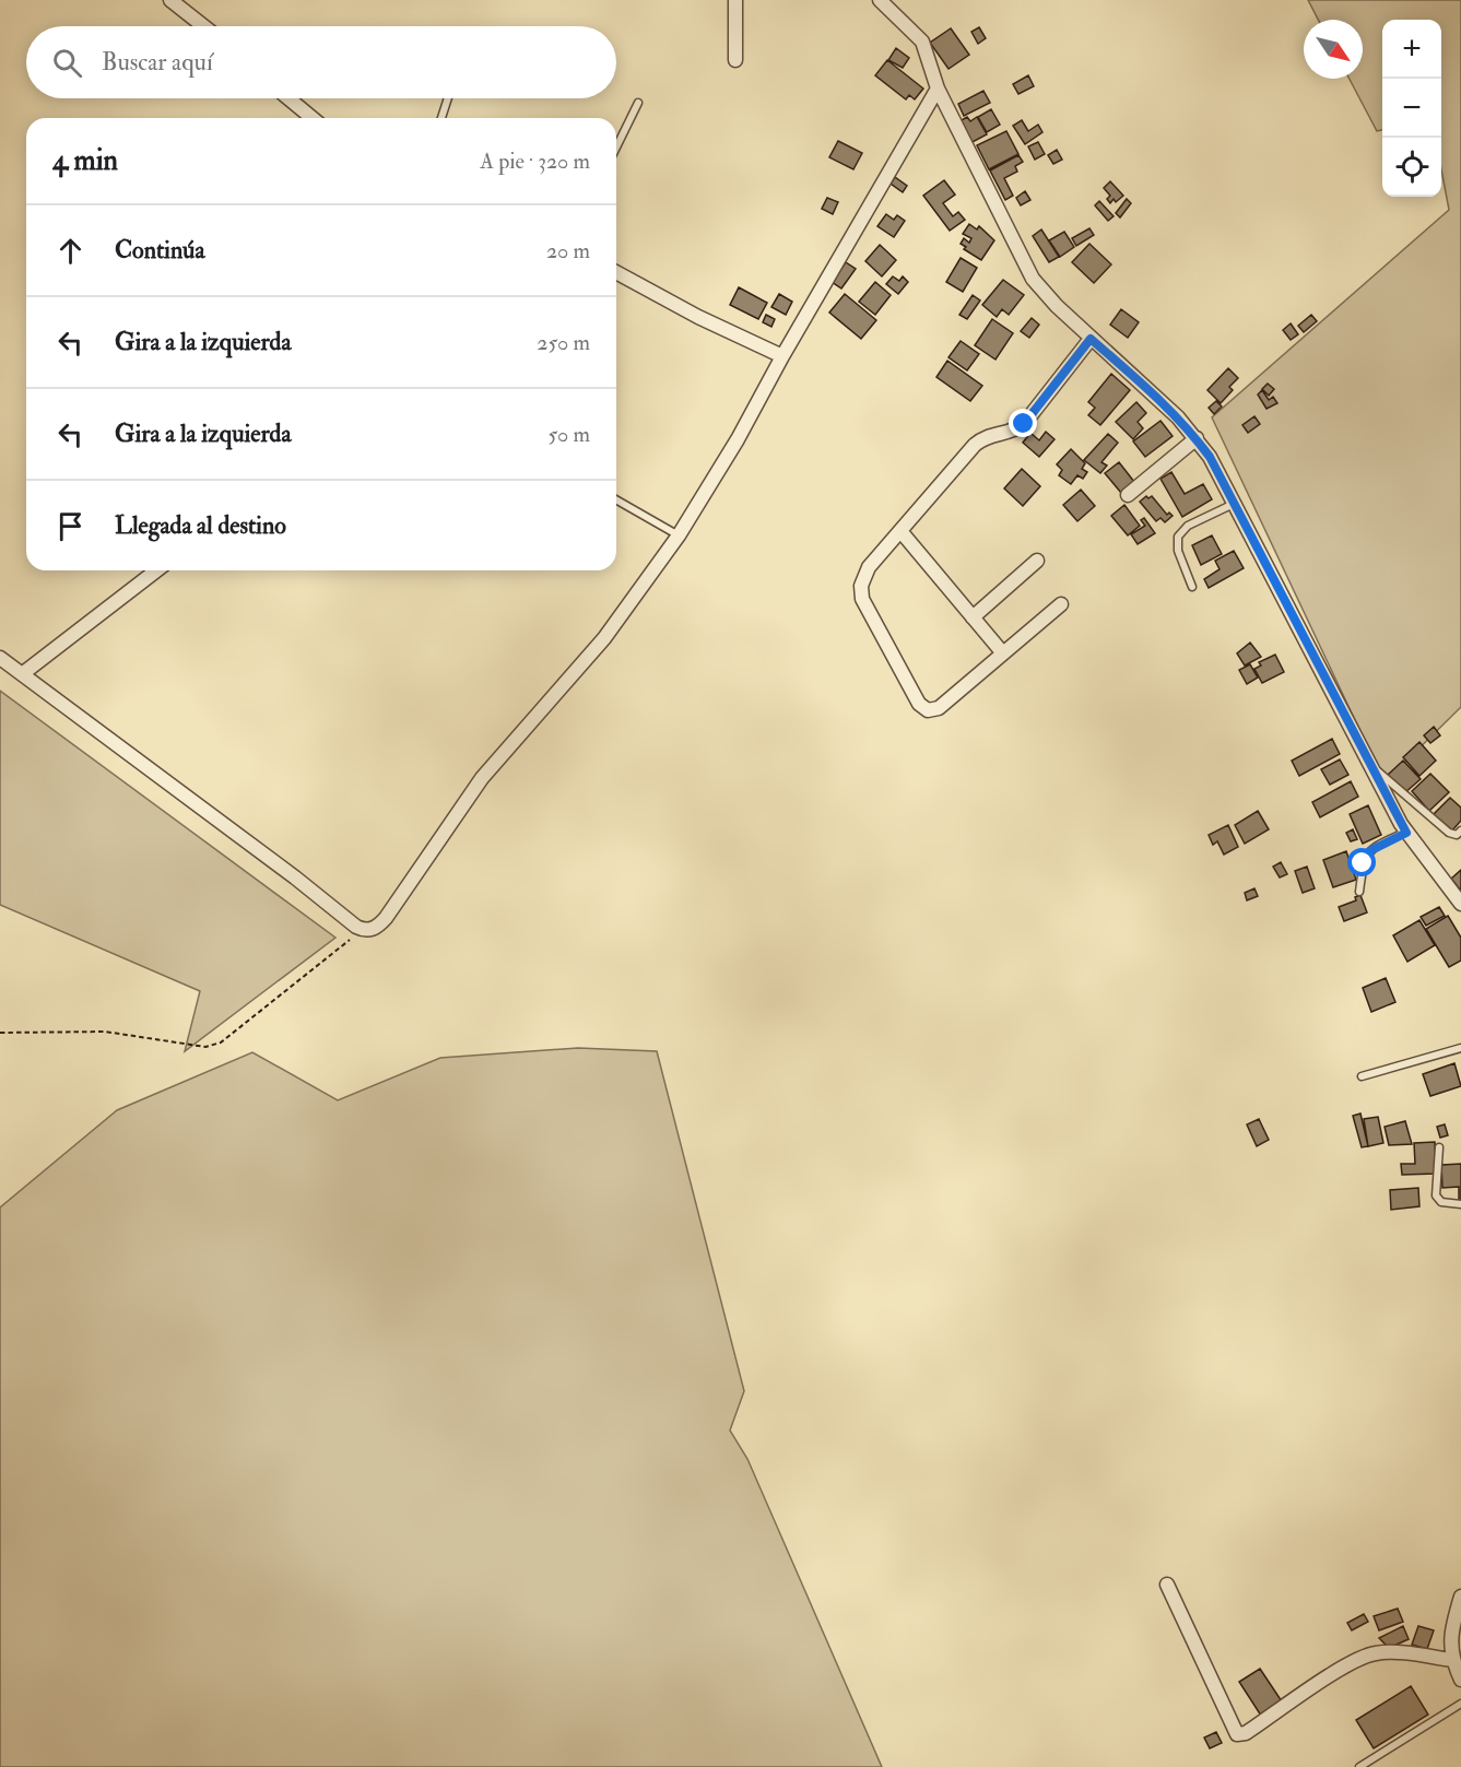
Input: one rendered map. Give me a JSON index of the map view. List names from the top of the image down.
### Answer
{
  "north": "bottom right",
  "page": {
    "map_buttons": ["+", "−"],
    "search": "Buscar aquí",
    "heading": ["4 min", "A pie · 320 m"],
    "list": [
      ["Continúa", "20 m"],
      ["Gira a la izquierda", "250 m"],
      ["Gira a la izquierda", "50 m"],
      "Llegada al destino"
    ]
  }
}
